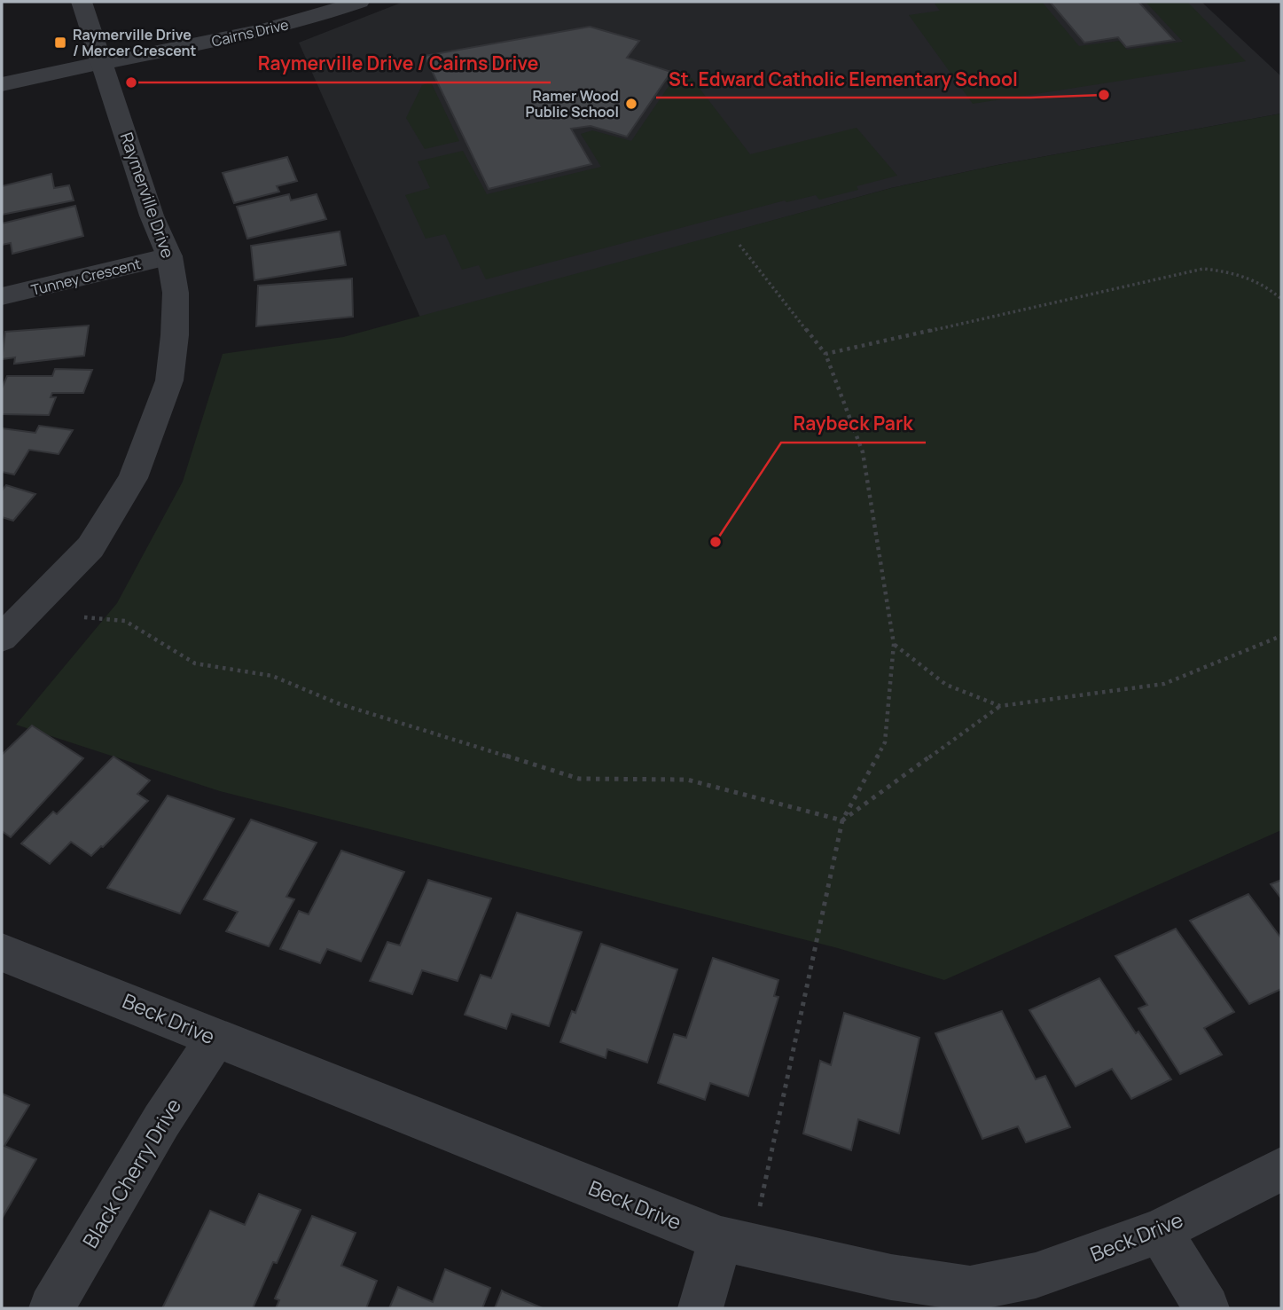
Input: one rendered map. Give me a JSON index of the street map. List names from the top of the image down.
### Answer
{
  "streets": {
    "street": [
      "Cairns Drive",
      "Raymerville Drive",
      "Tunney Crescent",
      "Beck Drive",
      "Black Cherry Drive"
    ]
  },
  "crossings": [
    ["Cairns Drive", "Raymerville Drive"],
    ["Raymerville Drive", "Tunney Crescent"],
    ["Beck Drive", "Black Cherry Drive"]
  ],
  "places": {
    "transit": ["Raymerville Drive / Mercer Crescent"],
    "other": [
      "Raymerville Drive / Cairns Drive",
      "St. Edward Catholic Elementary School",
      "Ramer Wood Public School",
      "Raybeck Park"
    ]
  }
}
